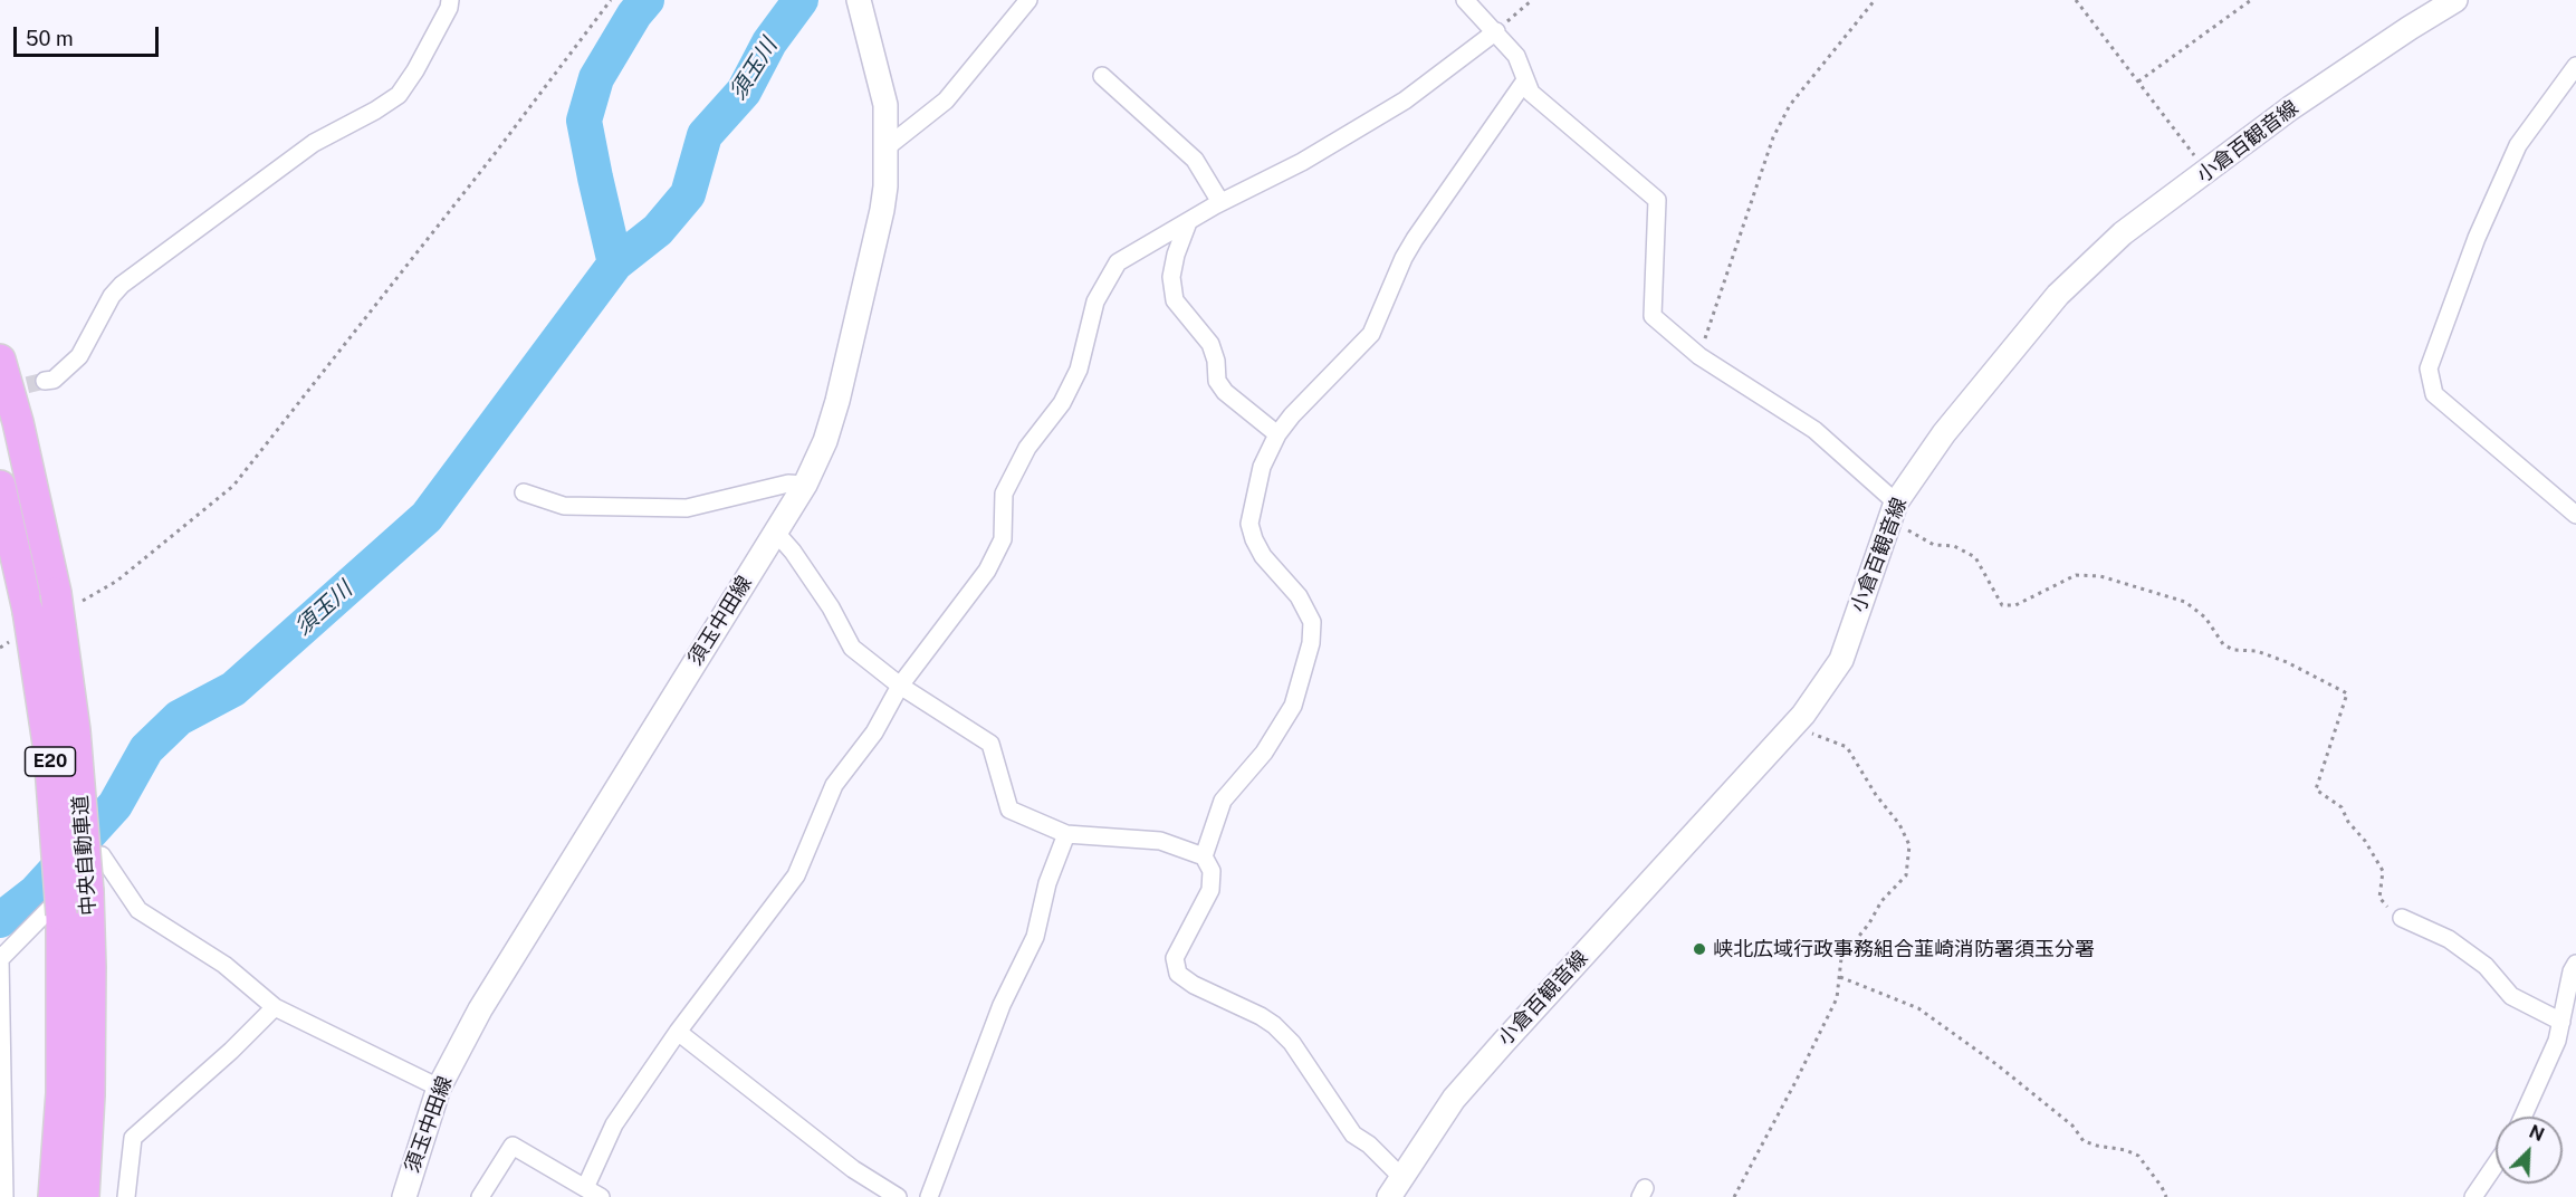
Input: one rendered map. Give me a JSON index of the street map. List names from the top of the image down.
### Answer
{
  "streets": {
    "highway": ["E20", "中央自動車道"],
    "main road": ["小倉百観音線", "須玉中田線"]
  },
  "water": ["須玉川"],
  "places": ["峡北広域行政事務組合韮崎消防署須玉分署"],
  "scale_bar": "50 m",
  "north": "top right"
}
